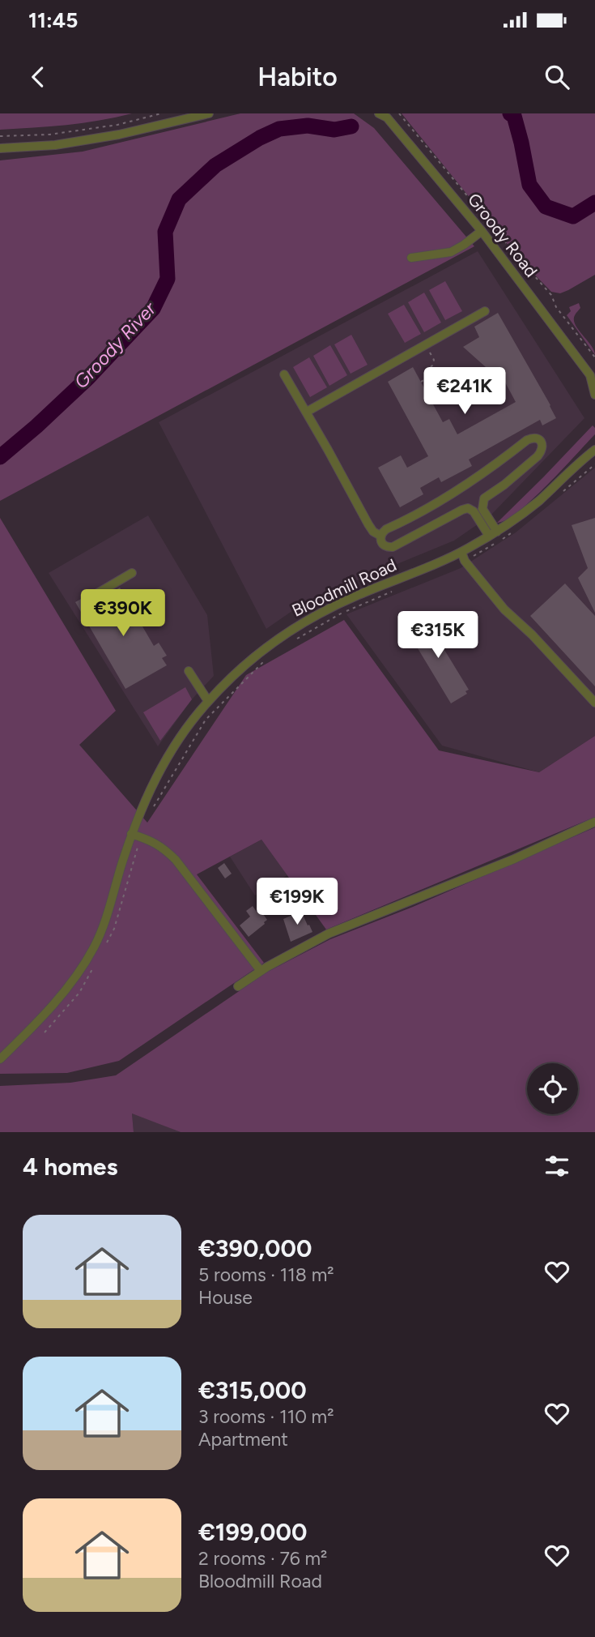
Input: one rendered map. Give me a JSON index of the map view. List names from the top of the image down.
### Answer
{
  "streets": {
    "street": ["Groody Road", "Bloodmill Road"]
  },
  "water": ["Groody River"],
  "page": {
    "status": "11:45",
    "header": "Habito",
    "price": [
      "€241K",
      "€390K",
      "€315K",
      "€199K"
    ],
    "heading": "4 homes",
    "list": [
      {
        "name": "€390,000",
        "note": "5 rooms · 118 m² · House"
      },
      {
        "name": "€315,000",
        "note": "3 rooms · 110 m² · Apartment"
      },
      {
        "name": "€199,000",
        "note": "2 rooms · 76 m² · Bloodmill Road"
      }
    ]
  }
}
